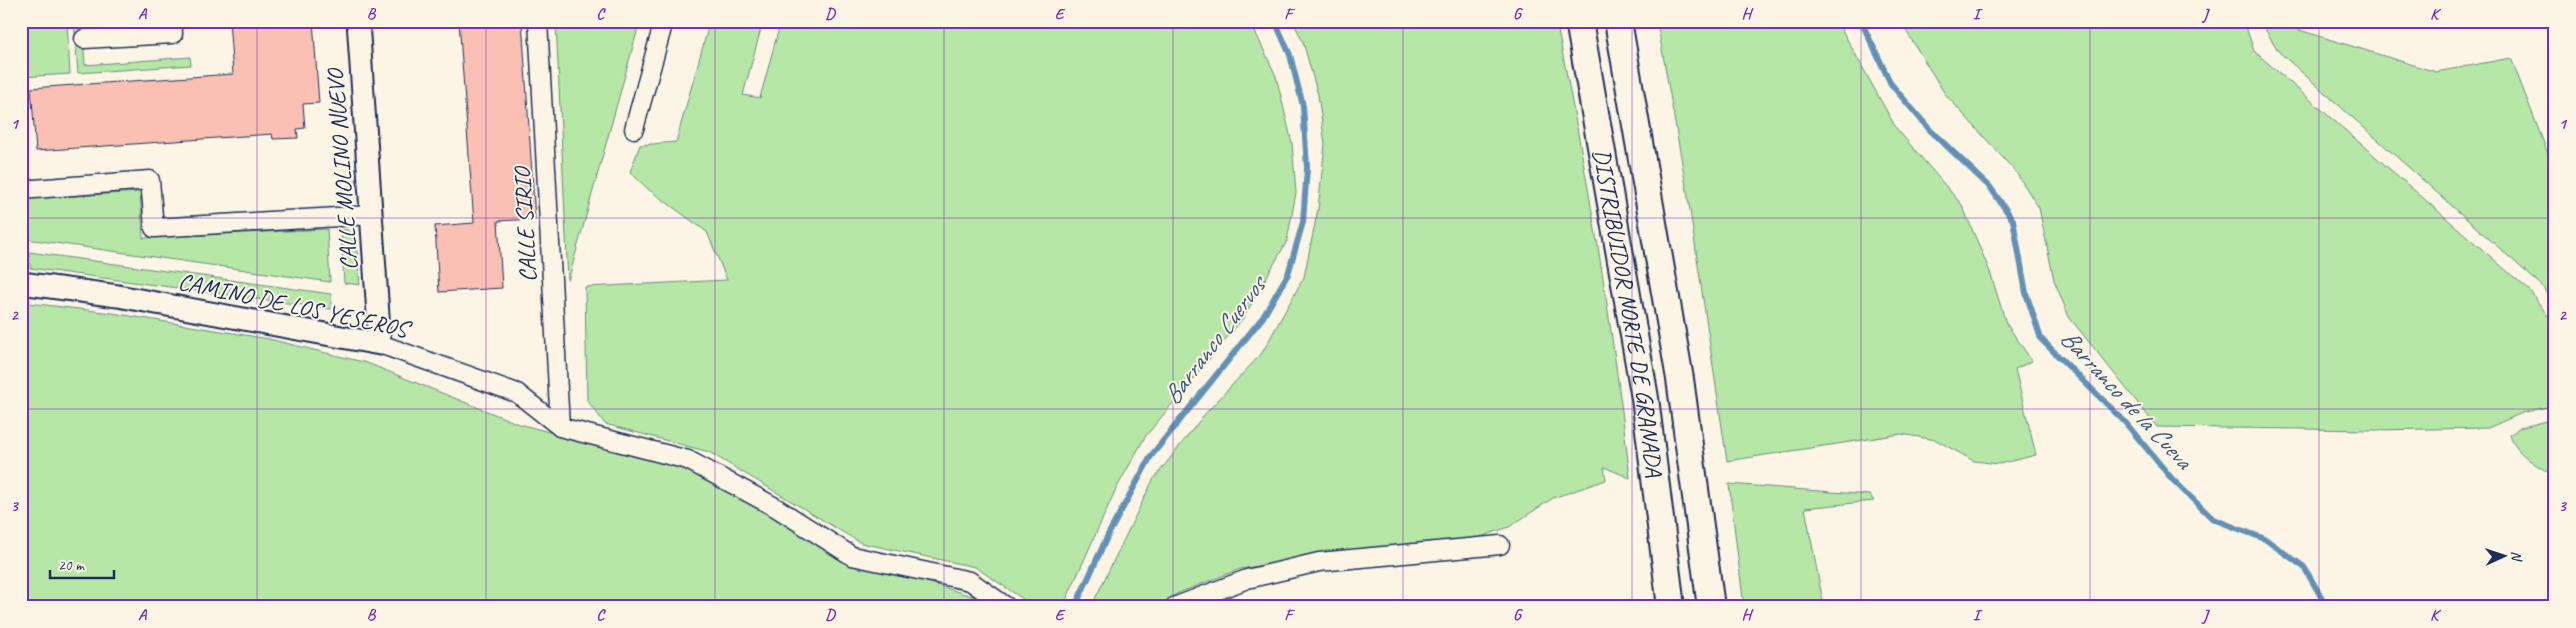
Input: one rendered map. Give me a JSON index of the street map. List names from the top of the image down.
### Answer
{
  "streets": {
    "main road": ["DISTRIBUIDOR NORTE DE GRANADA"],
    "street": ["CALLE MOLINO NUEVO", "CALLE SIRIO", "CAMINO DE LOS YESEROS"]
  },
  "crossings": [
    ["CALLE MOLINO NUEVO", "CAMINO DE LOS YESEROS"],
    ["CALLE SIRIO", "CAMINO DE LOS YESEROS"]
  ],
  "water": ["Barranco Cuervos", "Barranco de la Cueva"],
  "scale_bar": "20 m",
  "north": "right",
  "grid": {
    "columns": [
      "A",
      "B",
      "C",
      "D",
      "E",
      "F",
      "G",
      "H",
      "I",
      "J",
      "K"
    ],
    "rows": ["1", "2", "3"]
  }
}
